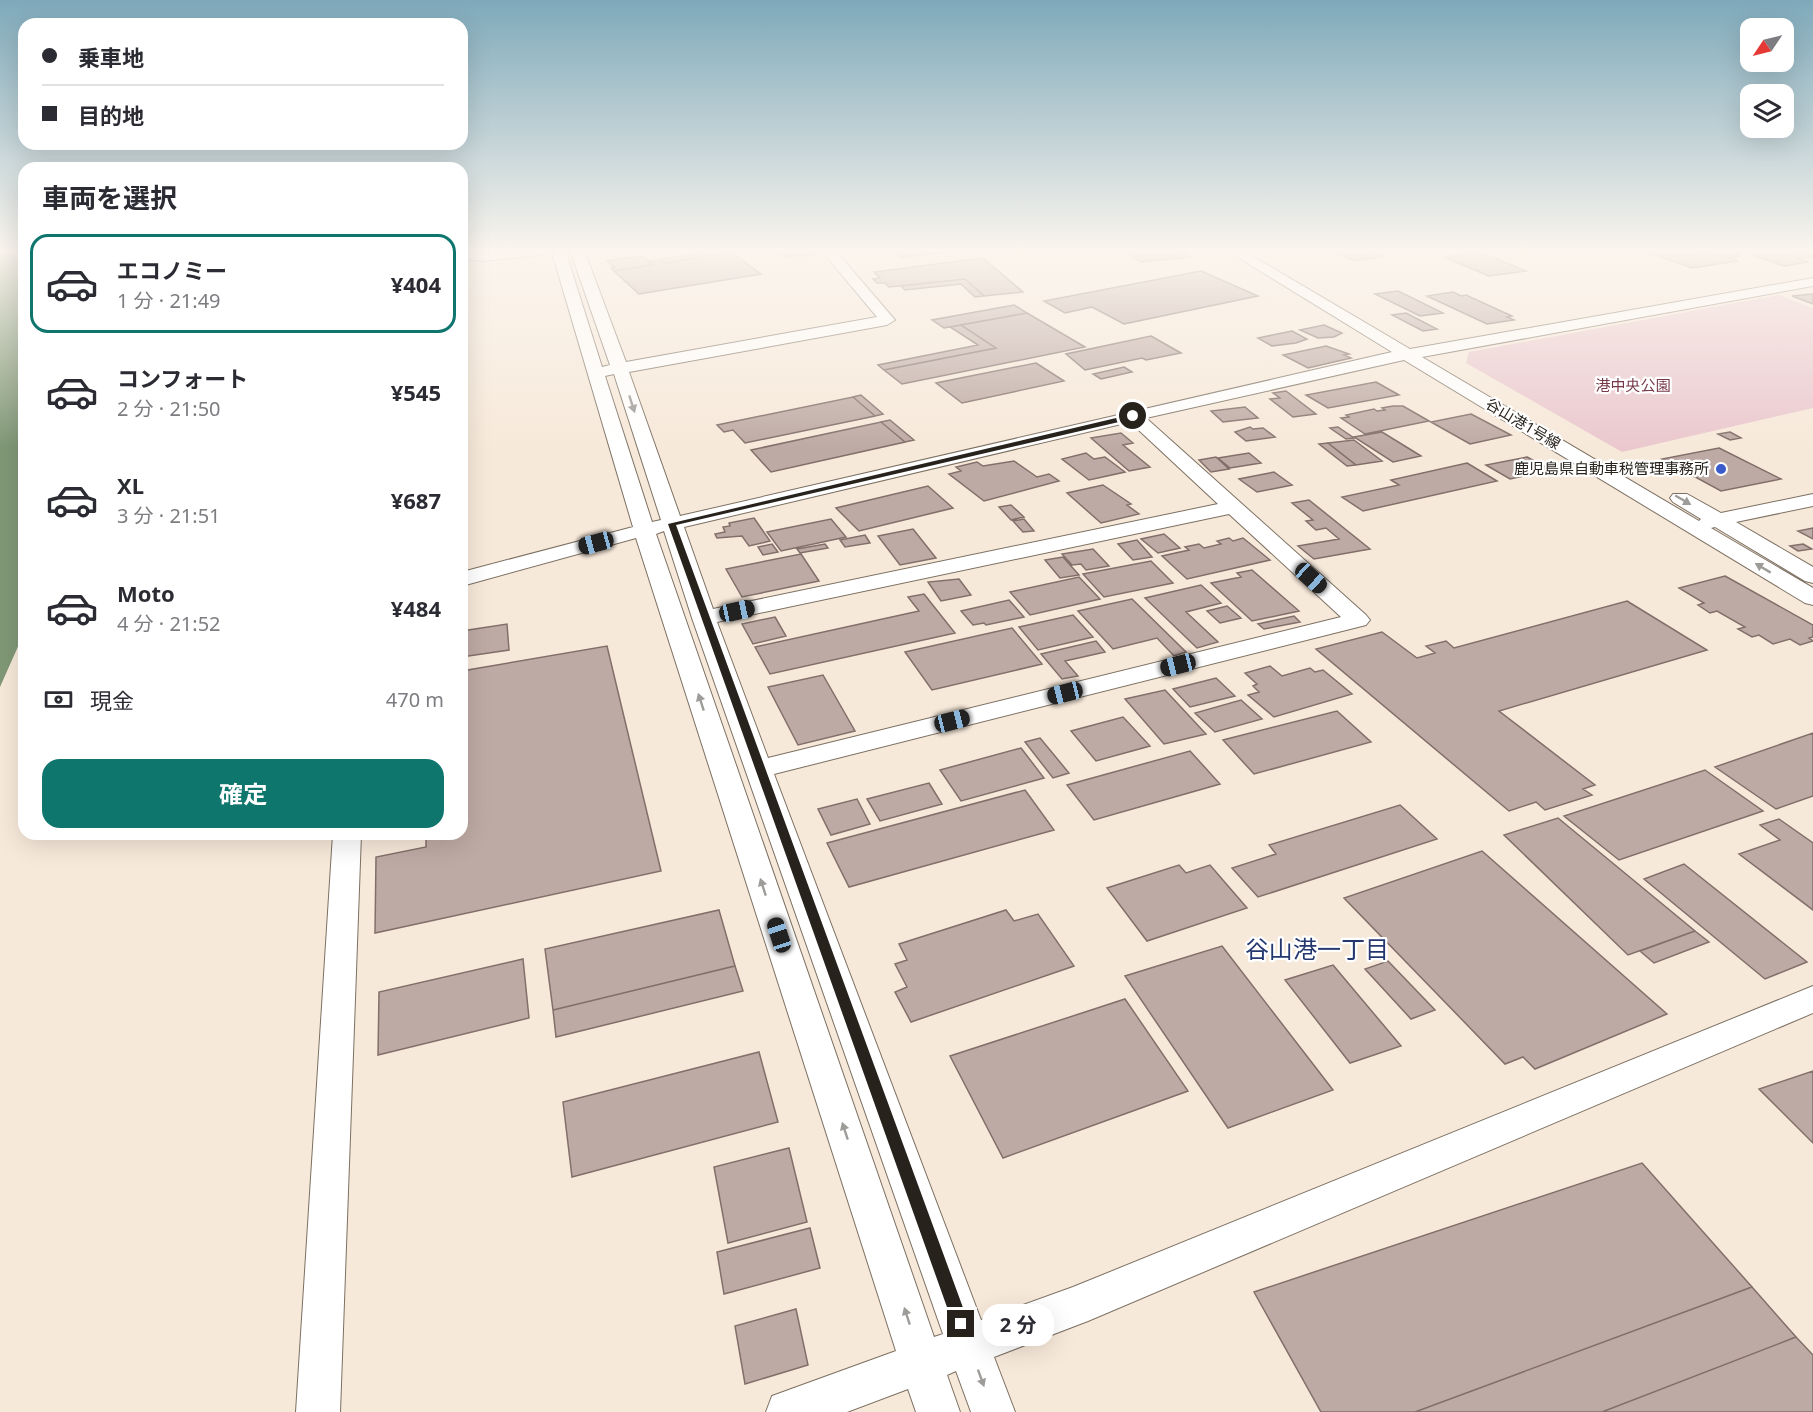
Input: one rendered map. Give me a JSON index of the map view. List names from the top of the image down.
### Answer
{
  "streets": {
    "street": ["谷山港1号線"]
  },
  "districts": ["谷山港一丁目"],
  "parks": ["港中央公園"],
  "places": ["鹿児島県自動車税管理事務所"],
  "north": "bottom left",
  "page": {
    "banner": ["乗車地", "目的地"],
    "heading": "車両を選択",
    "list": [
      {
        "name": "エコノミー",
        "note": "1 分 · 21:49",
        "value": "¥404"
      },
      {
        "name": "コンフォート",
        "note": "2 分 · 21:50",
        "value": "¥545"
      },
      {
        "name": "XL",
        "note": "3 分 · 21:51",
        "value": "¥687"
      },
      {
        "name": "Moto",
        "note": "4 分 · 21:52",
        "value": "¥484"
      }
    ],
    "pay": ["現金", "470 m"],
    "buttons": "確定",
    "bubble": "2 分"
  }
}
